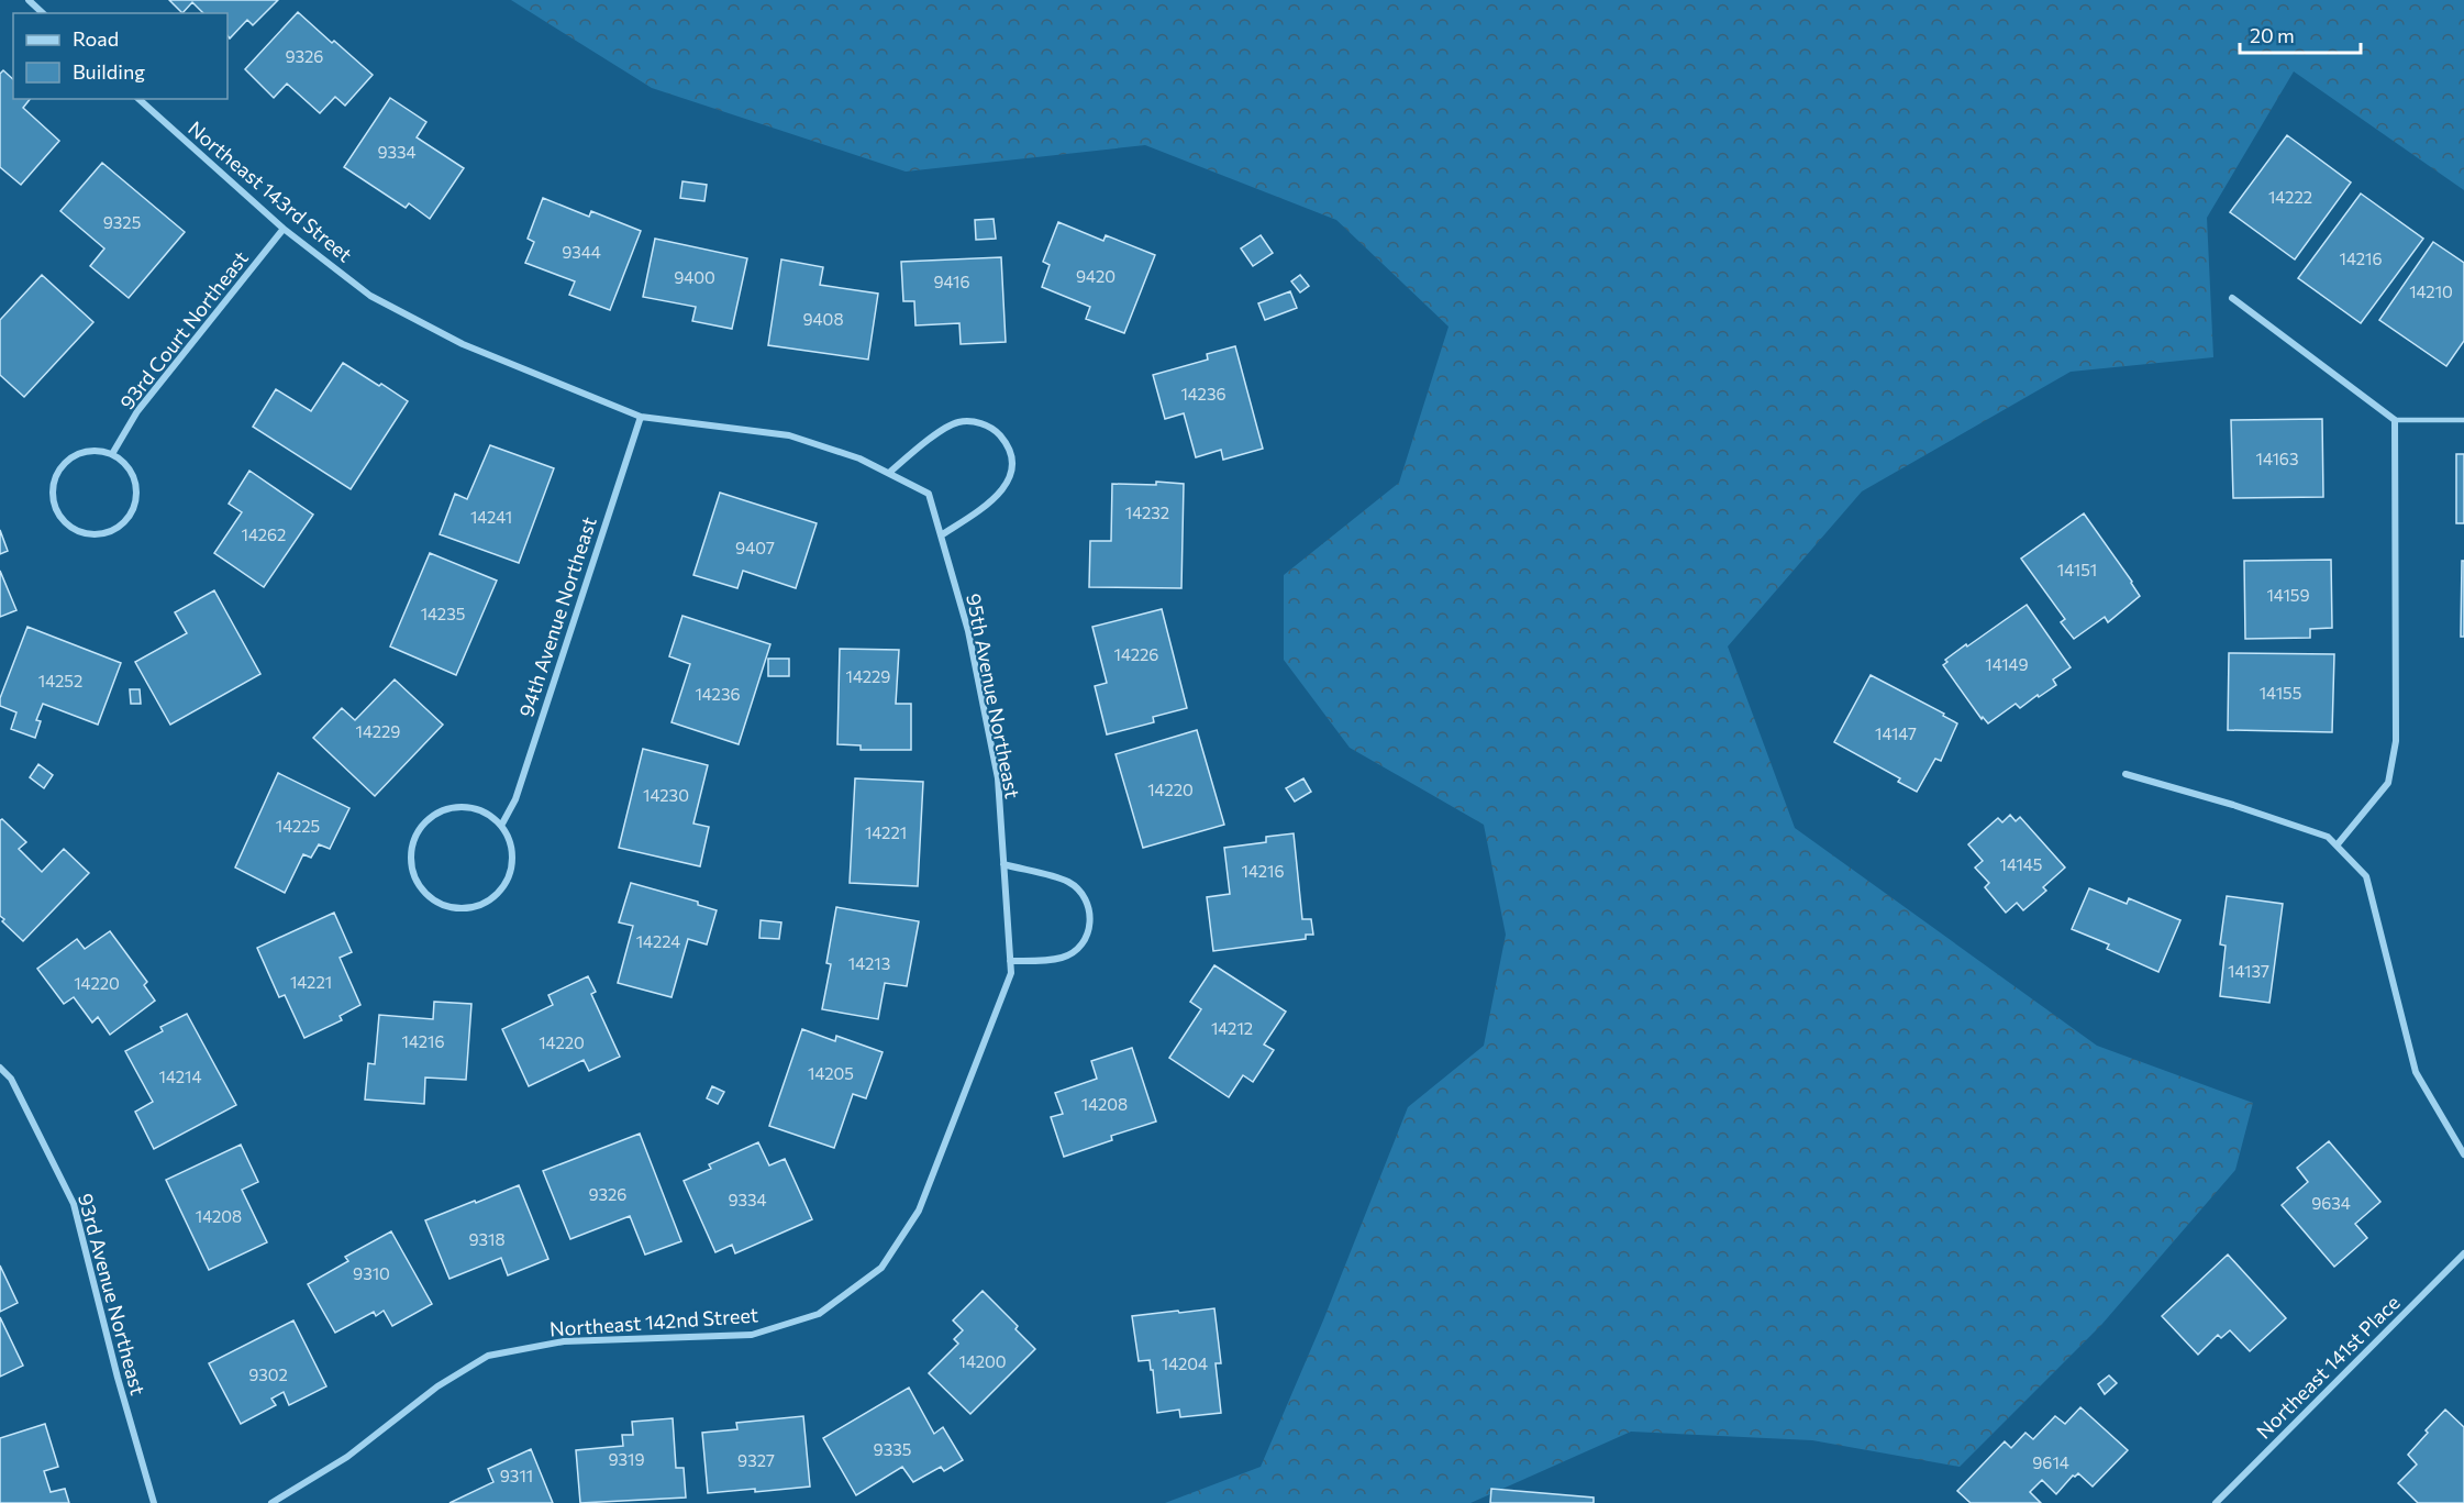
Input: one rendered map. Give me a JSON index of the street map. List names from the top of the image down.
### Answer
{
  "streets": {
    "street": [
      "Northeast 143rd Street",
      "93rd Court Northeast",
      "94th Avenue Northeast",
      "95th Avenue Northeast",
      "93rd Avenue Northeast",
      "Northeast 142nd Street",
      "Northeast 141st Place"
    ]
  },
  "crossings": [
    ["Northeast 143rd Street", "93rd Court Northeast"],
    ["Northeast 143rd Street", "94th Avenue Northeast"],
    ["Northeast 143rd Street", "95th Avenue Northeast"],
    ["94th Avenue Northeast", "95th Avenue Northeast"],
    ["95th Avenue Northeast", "Northeast 142nd Street"]
  ],
  "house_numbers": [
    "9326",
    "9334",
    "14222",
    "9325",
    "9344",
    "14216",
    "9420",
    "9400",
    "9416",
    "14210",
    "9408",
    "14236",
    "14163",
    "14232",
    "14241",
    "14262",
    "9407",
    "14151",
    "14159",
    "14235",
    "14226",
    "14149",
    "14229",
    "14252",
    "14155",
    "14236",
    "14229",
    "14147",
    "14220",
    "14230",
    "14225",
    "14221",
    "14145",
    "14216",
    "14224",
    "14213",
    "14137",
    "14221",
    "14220",
    "14212",
    "14216",
    "14220",
    "14205",
    "14214",
    "14208",
    "9326",
    "9334",
    "9634",
    "14208",
    "9318",
    "9310",
    "14200",
    "14204",
    "9302",
    "9335",
    "9319",
    "9327",
    "9614",
    "9311"
  ],
  "legend": ["Road", "Building"],
  "scale_bar": "20 m"
}
